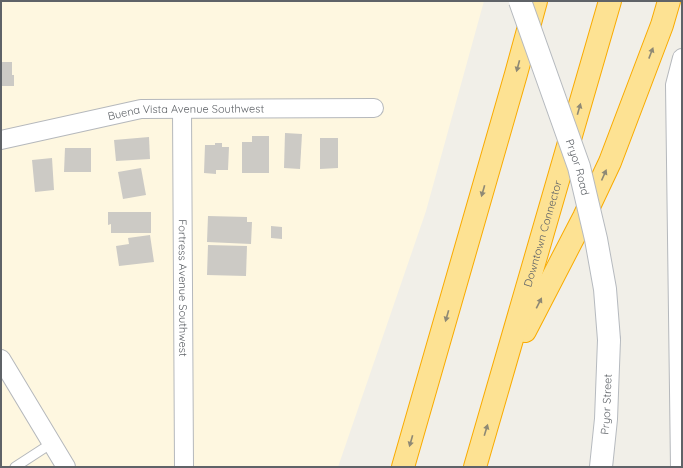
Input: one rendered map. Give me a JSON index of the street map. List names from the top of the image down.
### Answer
{
  "streets": {
    "highway": ["Downtown Connector"],
    "main road": ["Pryor Road", "Pryor Street"],
    "street": ["Buena Vista Avenue Southwest", "Fortress Avenue Southwest"]
  },
  "crossings": [
    ["Buena Vista Avenue Southwest", "Fortress Avenue Southwest"],
    ["Pryor Road", "Pryor Street"]
  ]
}
